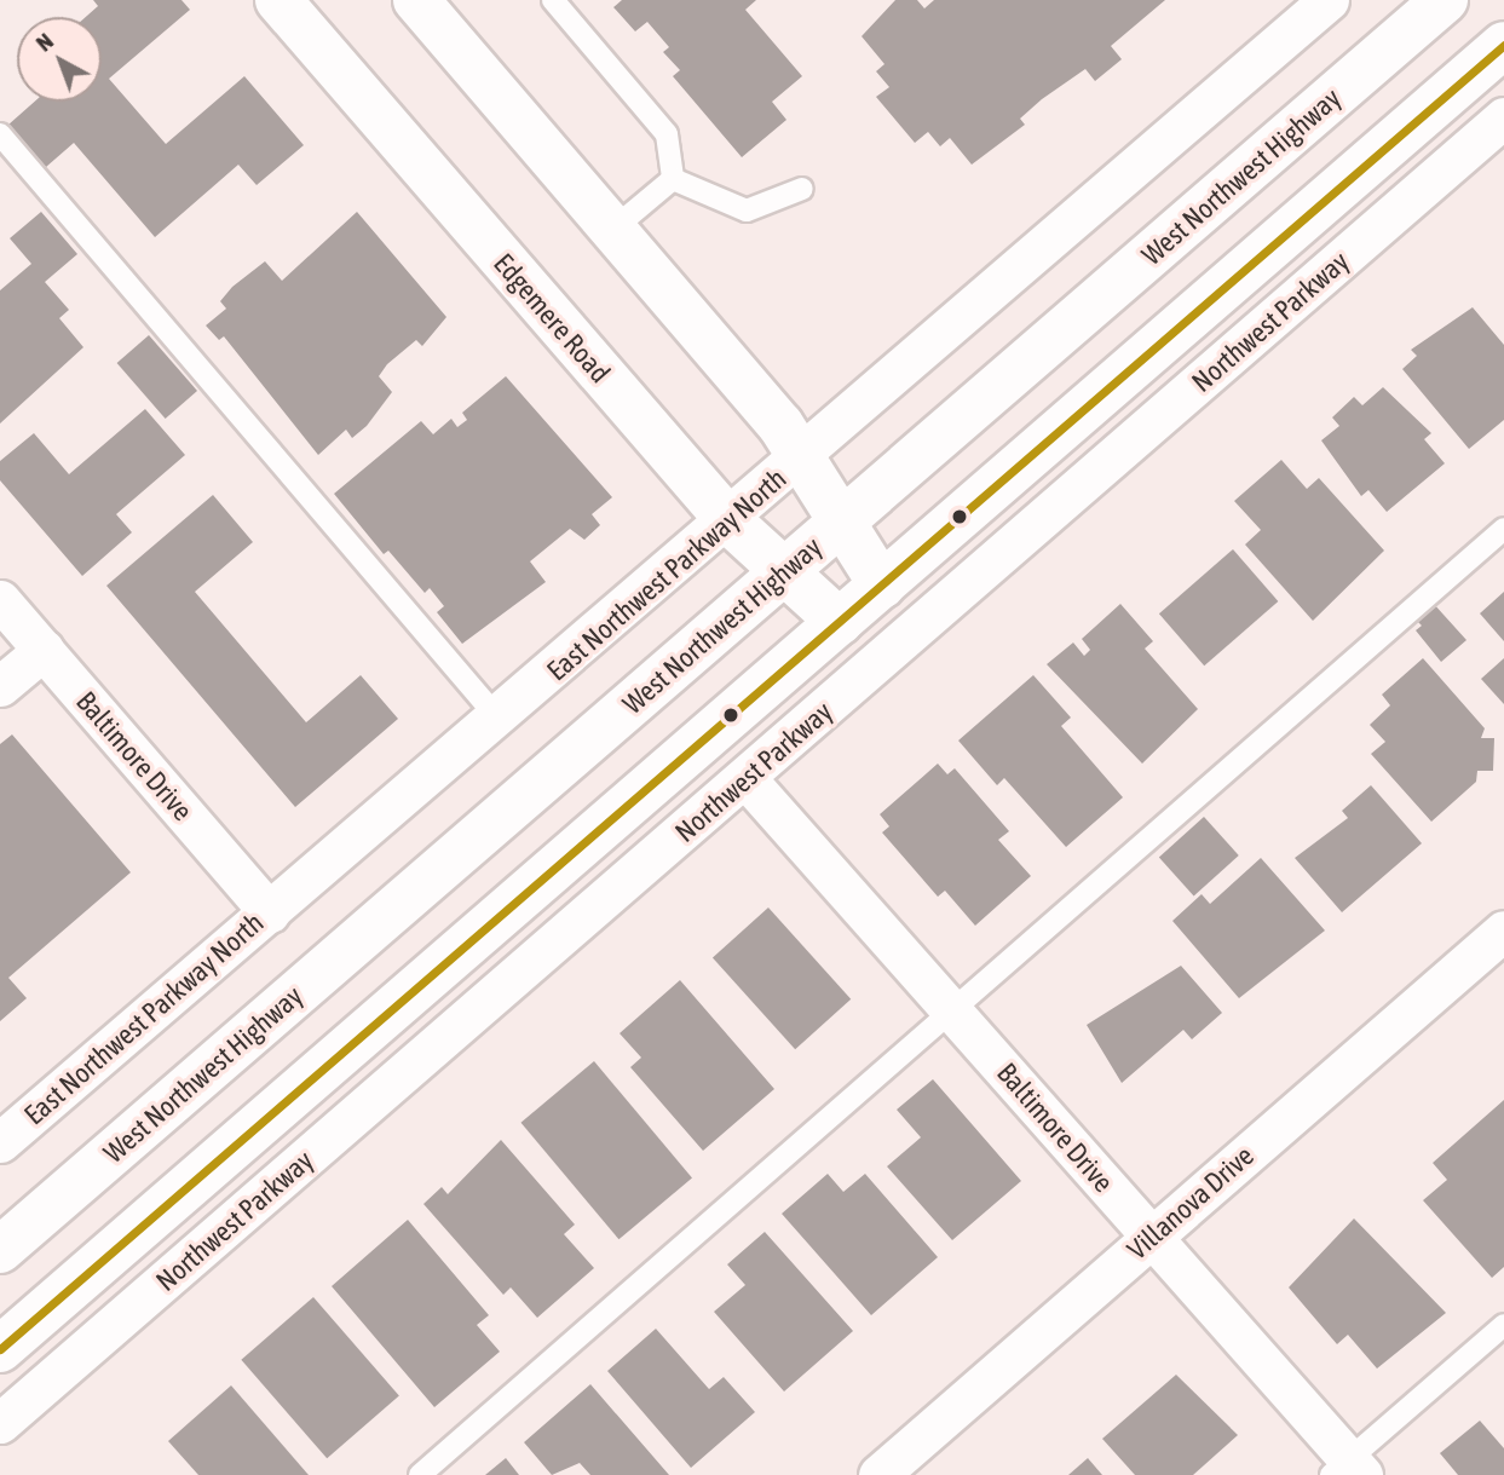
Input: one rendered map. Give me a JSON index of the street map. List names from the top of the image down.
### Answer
{
  "streets": {
    "main road": ["West Northwest Highway", "Edgemere Road"],
    "street": [
      "Northwest Parkway",
      "East Northwest Parkway North",
      "Baltimore Drive",
      "Villanova Drive"
    ]
  },
  "crossings": [
    ["West Northwest Highway", "Edgemere Road"],
    ["Edgemere Road", "East Northwest Parkway North"],
    ["Northwest Parkway", "Baltimore Drive"],
    ["East Northwest Parkway North", "Baltimore Drive"],
    ["Baltimore Drive", "Villanova Drive"]
  ],
  "north": "top left"
}
